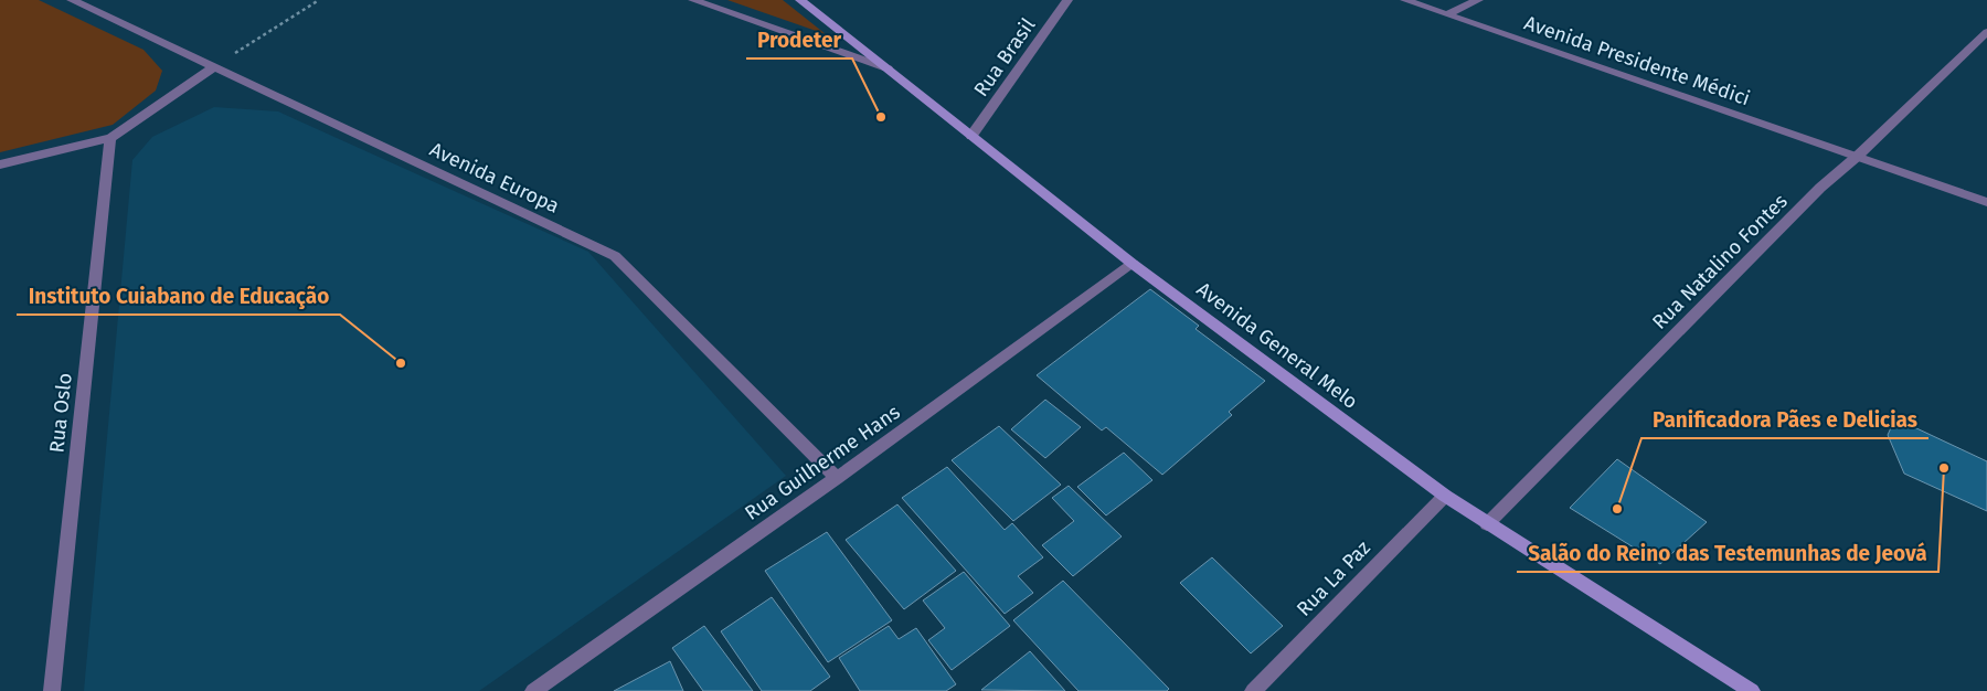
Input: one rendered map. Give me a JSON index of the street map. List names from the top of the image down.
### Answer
{
  "streets": {
    "main road": ["Avenida General Melo"],
    "street": [
      "Rua Brasil",
      "Avenida Presidente Médici",
      "Avenida Europa",
      "Rua Natalino Fontes",
      "Rua Oslo",
      "Rua Guilherme Hans",
      "Rua La Paz"
    ]
  },
  "crossings": [
    ["Rua Brasil", "Avenida General Melo"],
    ["Avenida Presidente Médici", "Rua Natalino Fontes"],
    ["Avenida Europa", "Rua Guilherme Hans"],
    ["Rua Natalino Fontes", "Avenida General Melo"],
    ["Avenida General Melo", "Rua Guilherme Hans"],
    ["Avenida General Melo", "Rua La Paz"]
  ],
  "places": [
    "Prodeter",
    "Instituto Cuiabano de Educação",
    "Salão do Reino das Testemunhas de Jeová",
    "Panificadora Pães e Delicias"
  ]
}
